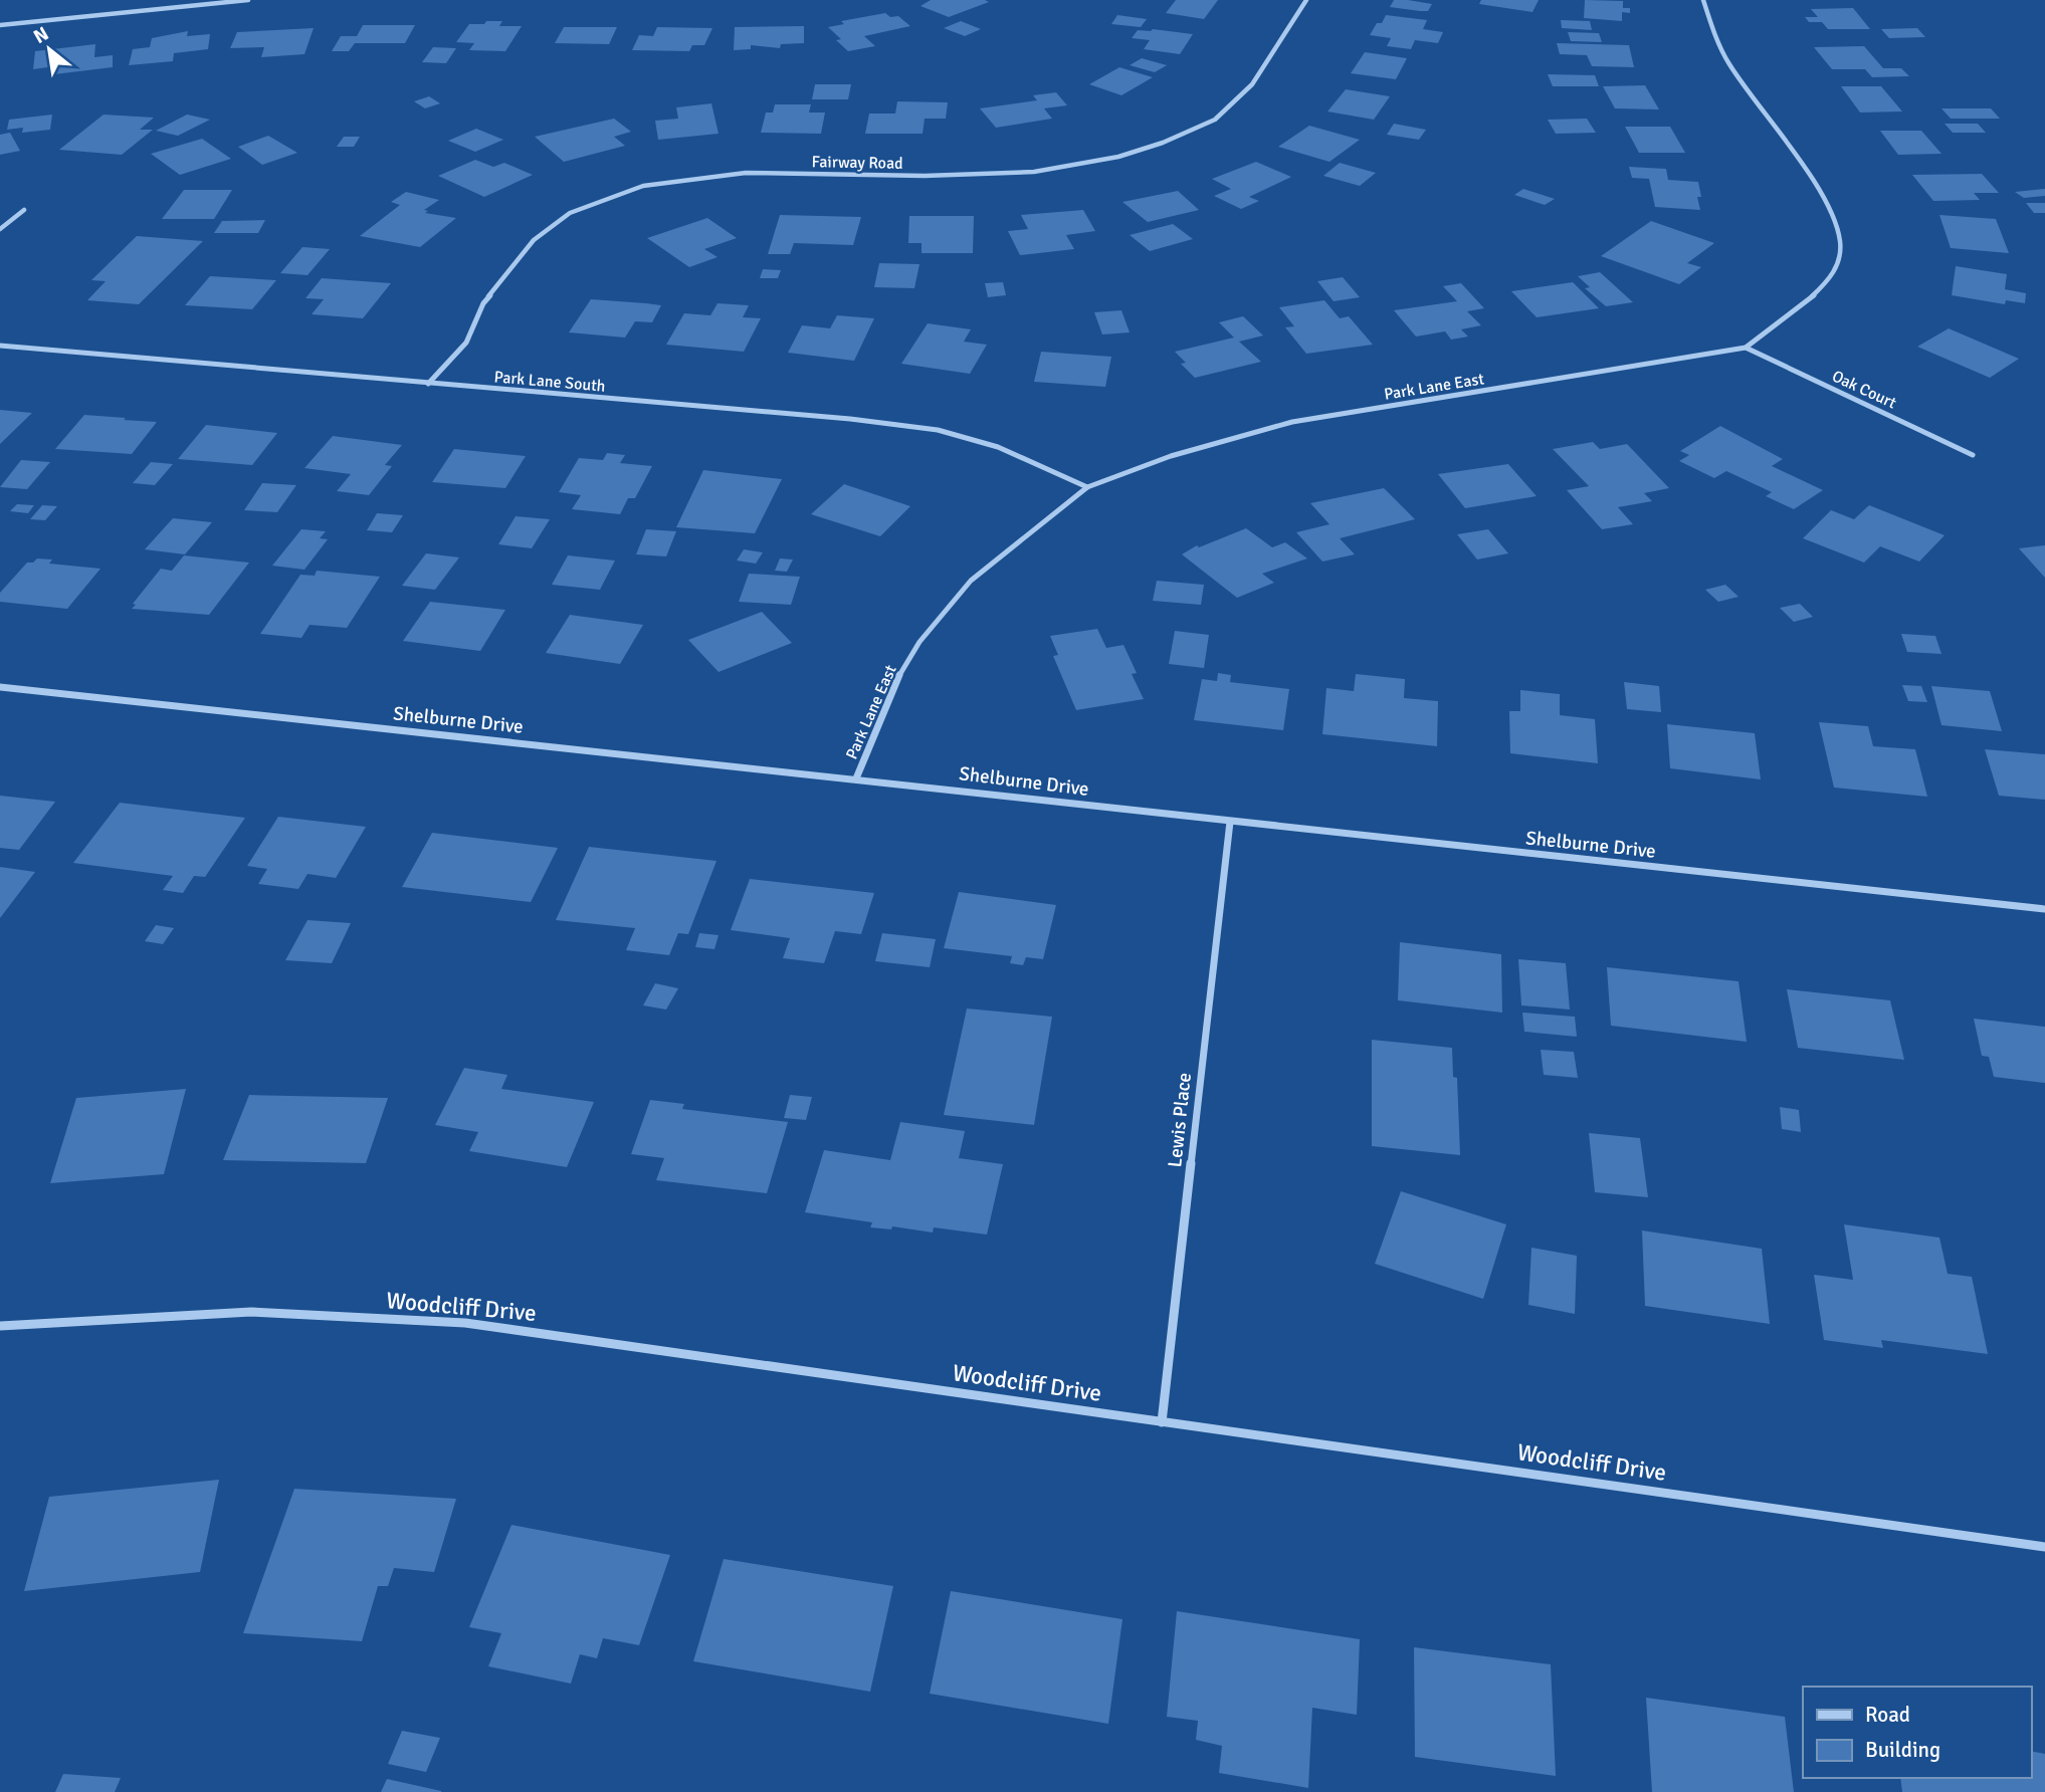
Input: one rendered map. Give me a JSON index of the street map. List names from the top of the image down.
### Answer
{
  "streets": {
    "street": [
      "Fairway Road",
      "Park Lane South",
      "Park Lane East",
      "Oak Court",
      "Shelburne Drive",
      "Lewis Place",
      "Woodcliff Drive"
    ]
  },
  "crossings": [
    ["Fairway Road", "Park Lane South"],
    ["Park Lane South", "Park Lane East"],
    ["Park Lane East", "Oak Court"],
    ["Park Lane East", "Shelburne Drive"],
    ["Shelburne Drive", "Lewis Place"],
    ["Lewis Place", "Woodcliff Drive"]
  ],
  "legend": ["Road", "Building"],
  "north": "top left"
}
